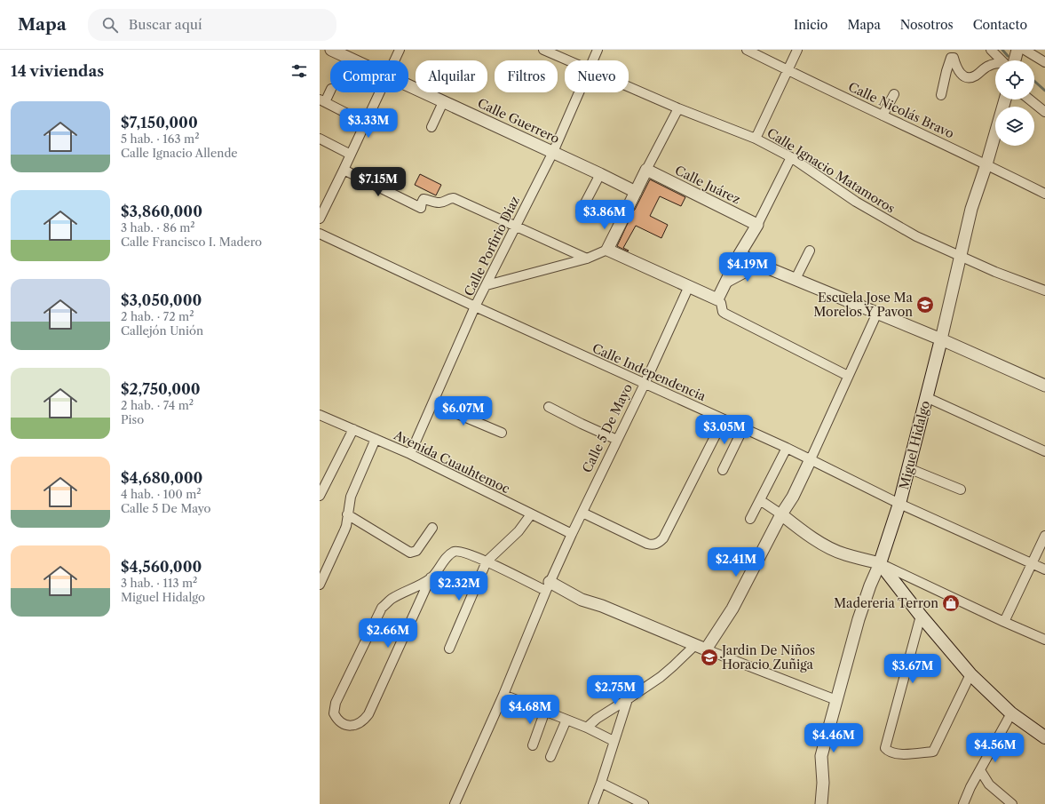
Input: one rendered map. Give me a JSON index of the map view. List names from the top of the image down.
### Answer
{
  "streets": {
    "main road": ["Miguel Hidalgo"],
    "street": [
      "Calle Nicolás Bravo",
      "Calle Guerrero",
      "Calle Ignacio Matamoros",
      "Calle Juárez",
      "Calle Porfirio Díaz",
      "Calle Independencia",
      "Calle 5 De Mayo",
      "Avenida Cuauhtemoc"
    ]
  },
  "crossings": [
    ["Calle Nicolás Bravo", "Miguel Hidalgo"],
    ["Calle Guerrero", "Calle Porfirio Díaz"],
    ["Calle Ignacio Matamoros", "Miguel Hidalgo"],
    ["Calle Porfirio Díaz", "Calle Independencia"],
    ["Calle Porfirio Díaz", "Avenida Cuauhtemoc"],
    ["Calle Independencia", "Calle 5 De Mayo"],
    ["Calle Independencia", "Miguel Hidalgo"],
    ["Calle 5 De Mayo", "Avenida Cuauhtemoc"]
  ],
  "places": {
    "school or university": ["Escuela Jose Ma Morelos Y Pavon", "Jardin De Niños Horacio Zuñiga"],
    "shop": ["Madereria Terron"]
  },
  "page": {
    "header": "Mapa",
    "search": "Buscar aquí",
    "nav": [
      "Inicio",
      "Mapa",
      "Nosotros",
      "Contacto"
    ],
    "heading": "14 viviendas",
    "chip": [
      "Comprar",
      "Alquilar",
      "Filtros",
      "Nuevo"
    ],
    "list": [
      {
        "name": "$7,150,000",
        "note": "5 hab. · 163 m² · Calle Ignacio Allende"
      },
      {
        "name": "$3,860,000",
        "note": "3 hab. · 86 m² · Calle Francisco I. Madero"
      },
      {
        "name": "$3,050,000",
        "note": "2 hab. · 72 m² · Callejón Unión"
      },
      {
        "name": "$2,750,000",
        "note": "2 hab. · 74 m² · Piso"
      },
      {
        "name": "$4,680,000",
        "note": "4 hab. · 100 m² · Calle 5 De Mayo"
      },
      {
        "name": "$4,560,000",
        "note": "3 hab. · 113 m² · Miguel Hidalgo"
      }
    ],
    "price": [
      "$3.33M",
      "$7.15M",
      "$3.86M",
      "$4.19M",
      "$6.07M",
      "$3.05M",
      "$2.41M",
      "$2.32M",
      "$2.66M",
      "$3.67M",
      "$2.75M",
      "$4.68M",
      "$4.46M",
      "$4.56M"
    ]
  }
}
